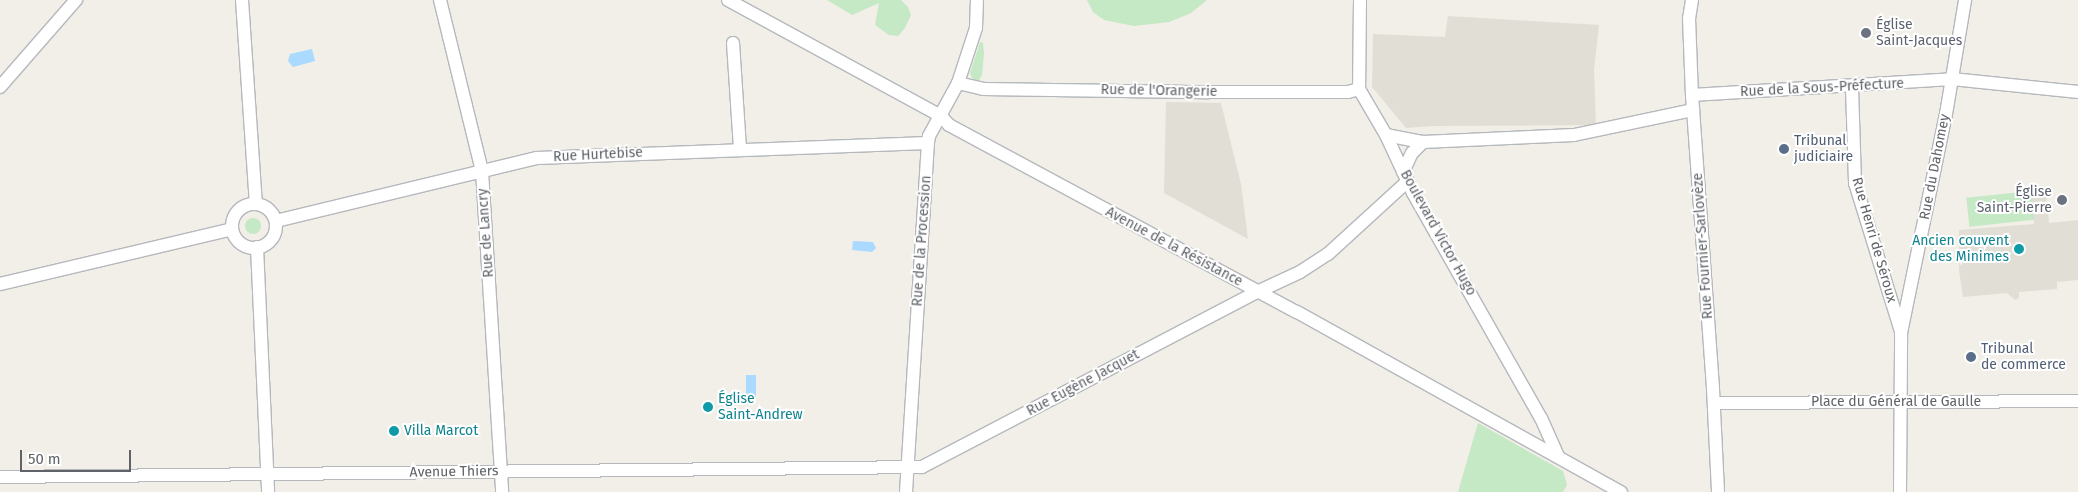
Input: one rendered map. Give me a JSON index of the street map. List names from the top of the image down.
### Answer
{
  "streets": {
    "street": [
      "Rue de la Sous-Préfecture",
      "Rue de l'Orangerie",
      "Rue Hurtebise",
      "Rue du Dahomey",
      "Rue de Lancry",
      "Boulevard Victor Hugo",
      "Rue Henri de Séroux",
      "Rue de la Procession",
      "Rue Fournier-Sarlovèze",
      "Avenue de la Résistance",
      "Rue Eugène Jacquet",
      "Place du Général de Gaulle",
      "Avenue Thiers"
    ]
  },
  "crossings": [
    ["Rue de la Sous-Préfecture", "Rue du Dahomey"],
    ["Rue de la Sous-Préfecture", "Rue Henri de Séroux"],
    ["Rue de la Sous-Préfecture", "Rue Fournier-Sarlovèze"],
    ["Rue de l'Orangerie", "Boulevard Victor Hugo"],
    ["Rue de l'Orangerie", "Rue de la Procession"],
    ["Rue Hurtebise", "Rue de Lancry"],
    ["Rue Hurtebise", "Rue de la Procession"],
    ["Rue du Dahomey", "Rue Henri de Séroux"],
    ["Rue de Lancry", "Avenue Thiers"],
    ["Boulevard Victor Hugo", "Avenue de la Résistance"],
    ["Rue de la Procession", "Avenue de la Résistance"],
    ["Rue de la Procession", "Rue Eugène Jacquet"],
    ["Rue de la Procession", "Avenue Thiers"],
    ["Rue Fournier-Sarlovèze", "Place du Général de Gaulle"],
    ["Avenue de la Résistance", "Rue Eugène Jacquet"],
    ["Rue Eugène Jacquet", "Avenue Thiers"]
  ],
  "places": [
    "Église Saint-Jacques",
    "Tribunal judiciaire",
    "Église Saint-Pierre",
    "Ancien couvent des Minimes",
    "Tribunal de commerce",
    "Église Saint-Andrew",
    "Villa Marcot"
  ],
  "scale_bar": "50 m"
}
